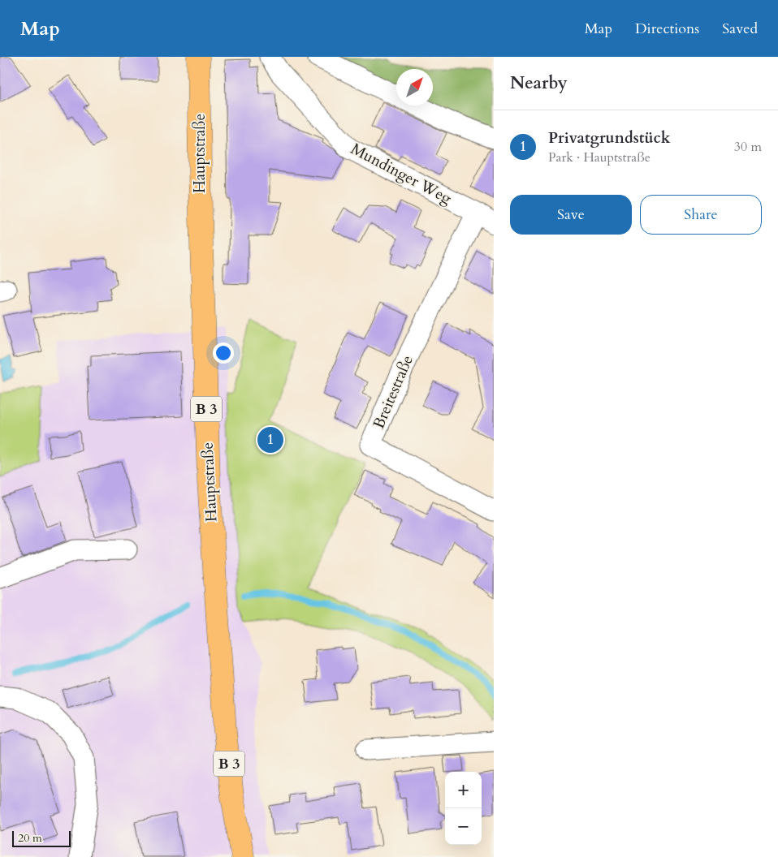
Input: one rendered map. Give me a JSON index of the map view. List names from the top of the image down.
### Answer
{
  "streets": {
    "main road": ["Hauptstraße", "B 3"],
    "street": ["Mundinger Weg", "Breitestraße"]
  },
  "crossings": [
    ["Mundinger Weg", "Breitestraße"]
  ],
  "scale_bar": "20 m",
  "north": "top right",
  "page": {
    "header": "Map",
    "nav": ["Map", "Directions", "Saved"],
    "heading": "Nearby",
    "list": [
      {
        "mark": "1",
        "name": "Privatgrundstück",
        "note": "Park · Hauptstraße",
        "value": "30 m"
      }
    ],
    "buttons": ["Save", "Share"],
    "pins": "1",
    "map_buttons": ["+", "−"],
    "scale": "20 m"
  }
}
